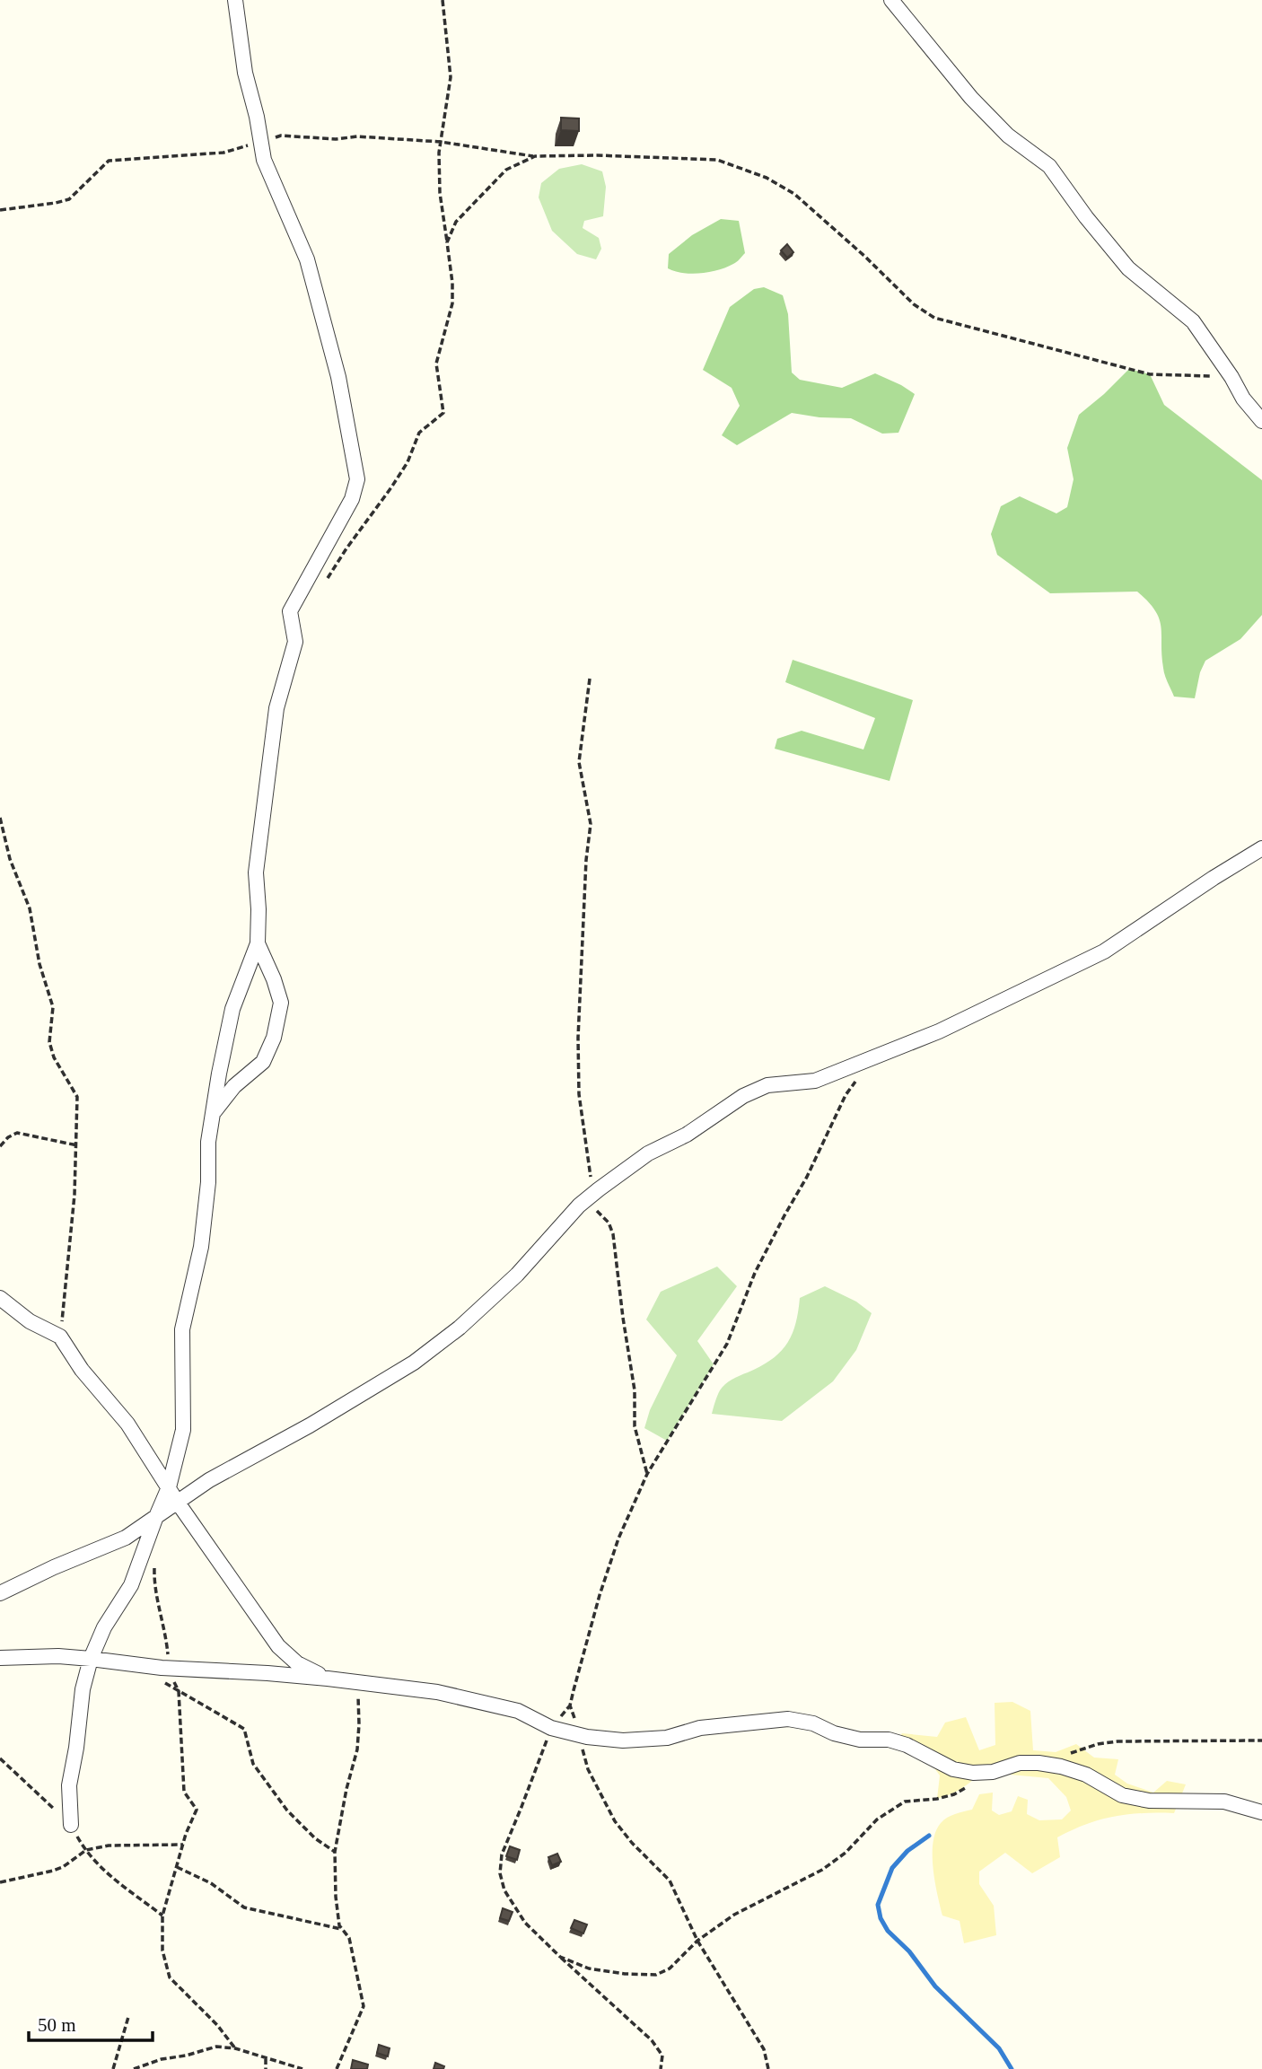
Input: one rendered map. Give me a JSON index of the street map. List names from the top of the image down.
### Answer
{
  "scale_bar": "50 m"
}
